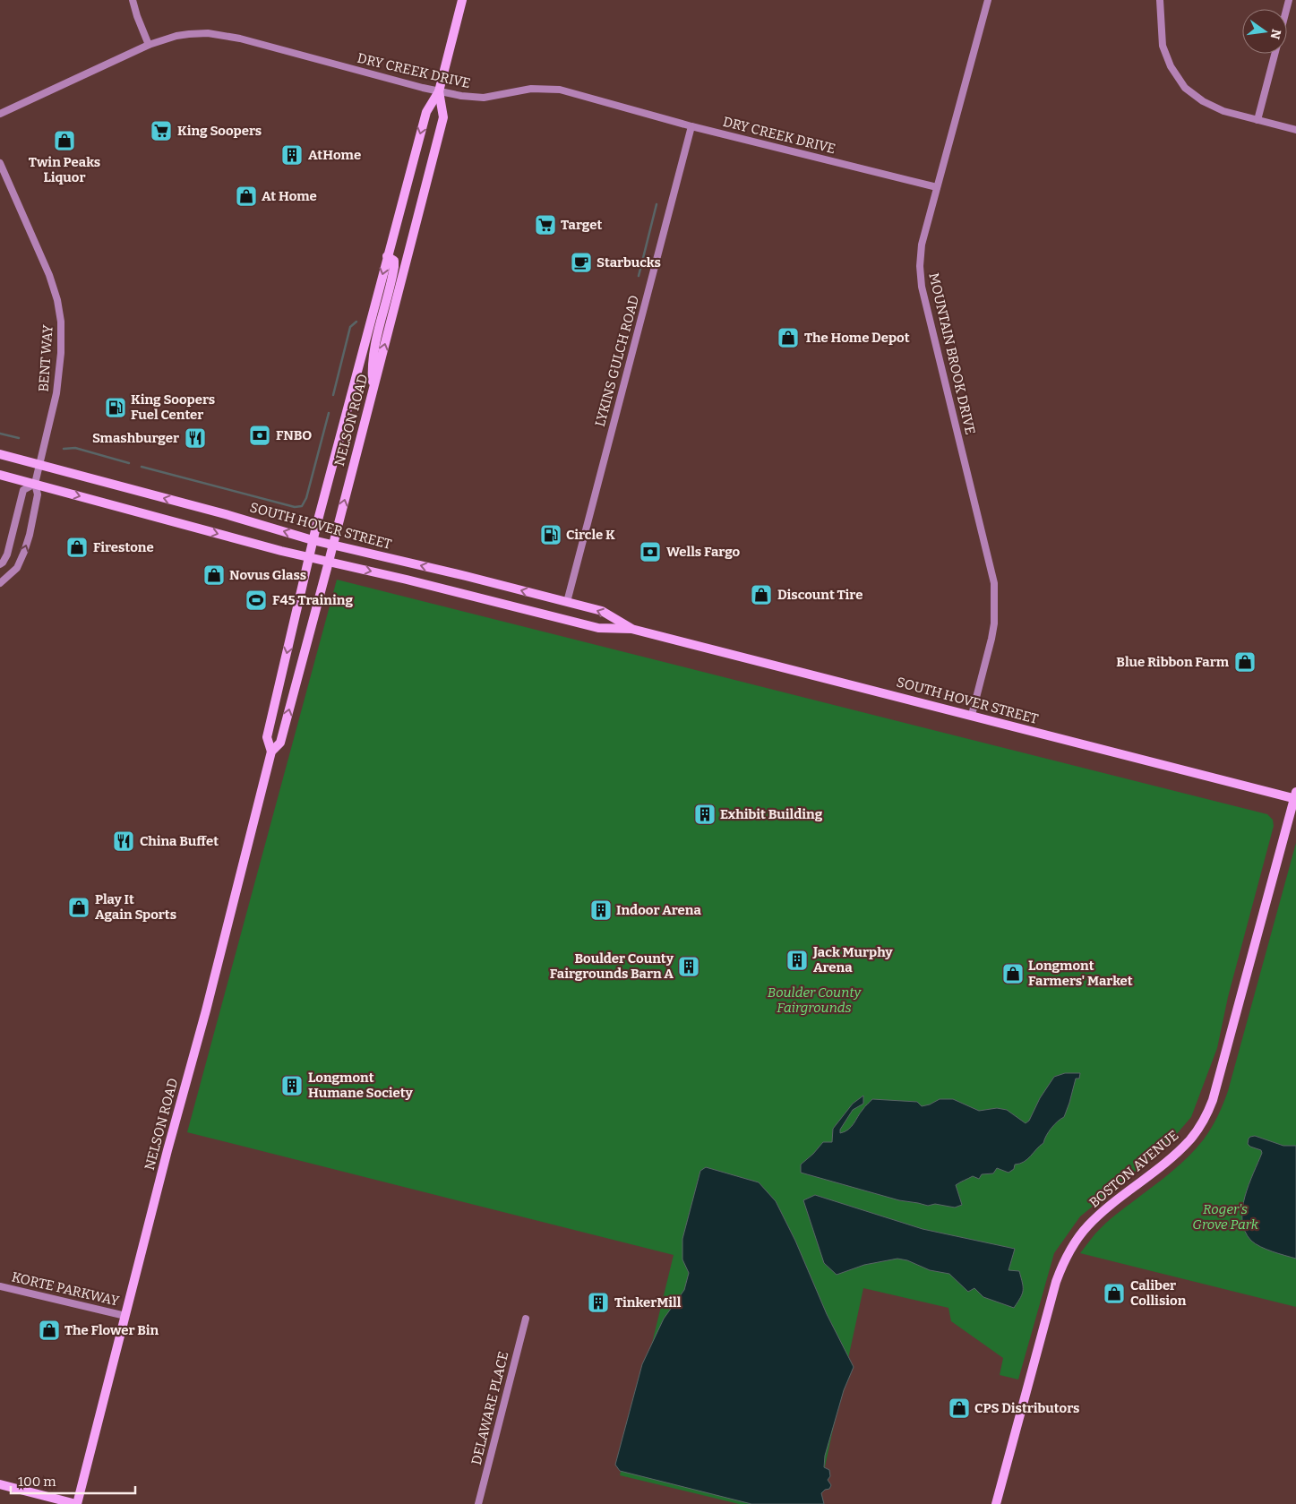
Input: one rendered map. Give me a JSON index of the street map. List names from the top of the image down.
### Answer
{
  "streets": {
    "main road": ["NELSON ROAD", "SOUTH HOVER STREET", "BOSTON AVENUE"],
    "street": [
      "DRY CREEK DRIVE",
      "MOUNTAIN BROOK DRIVE",
      "BENT WAY",
      "LYKINS GULCH ROAD",
      "KORTE PARKWAY",
      "DELAWARE PLACE"
    ]
  },
  "crossings": [
    ["DRY CREEK DRIVE", "MOUNTAIN BROOK DRIVE"],
    ["DRY CREEK DRIVE", "LYKINS GULCH ROAD"],
    ["DRY CREEK DRIVE", "NELSON ROAD"],
    ["MOUNTAIN BROOK DRIVE", "SOUTH HOVER STREET"],
    ["BENT WAY", "SOUTH HOVER STREET"],
    ["LYKINS GULCH ROAD", "SOUTH HOVER STREET"],
    ["NELSON ROAD", "SOUTH HOVER STREET"],
    ["NELSON ROAD", "KORTE PARKWAY"],
    ["SOUTH HOVER STREET", "BOSTON AVENUE"]
  ],
  "parks": ["Boulder County Fairgrounds", "Roger's Grove Park"],
  "places": {
    "supermarket": ["King Soopers", "Target"],
    "shop": [
      "Twin Peaks Liquor",
      "At Home",
      "The Home Depot",
      "Firestone",
      "Novus Glass",
      "Discount Tire",
      "Blue Ribbon Farm",
      "Play It Again Sports",
      "Longmont Farmers' Market",
      "Caliber Collision",
      "The Flower Bin",
      "CPS Distributors"
    ],
    "building": [
      "AtHome",
      "Exhibit Building",
      "Indoor Arena",
      "Jack Murphy Arena",
      "Boulder County Fairgrounds Barn A",
      "Longmont Humane Society",
      "TinkerMill"
    ],
    "cafe": ["Starbucks"],
    "fuel station": ["King Soopers Fuel Center", "Circle K"],
    "bank": ["FNBO", "Wells Fargo"],
    "restaurant": ["Smashburger", "China Buffet"],
    "sports": ["F45 Training"]
  },
  "scale_bar": "100 m",
  "north": "right"
}
